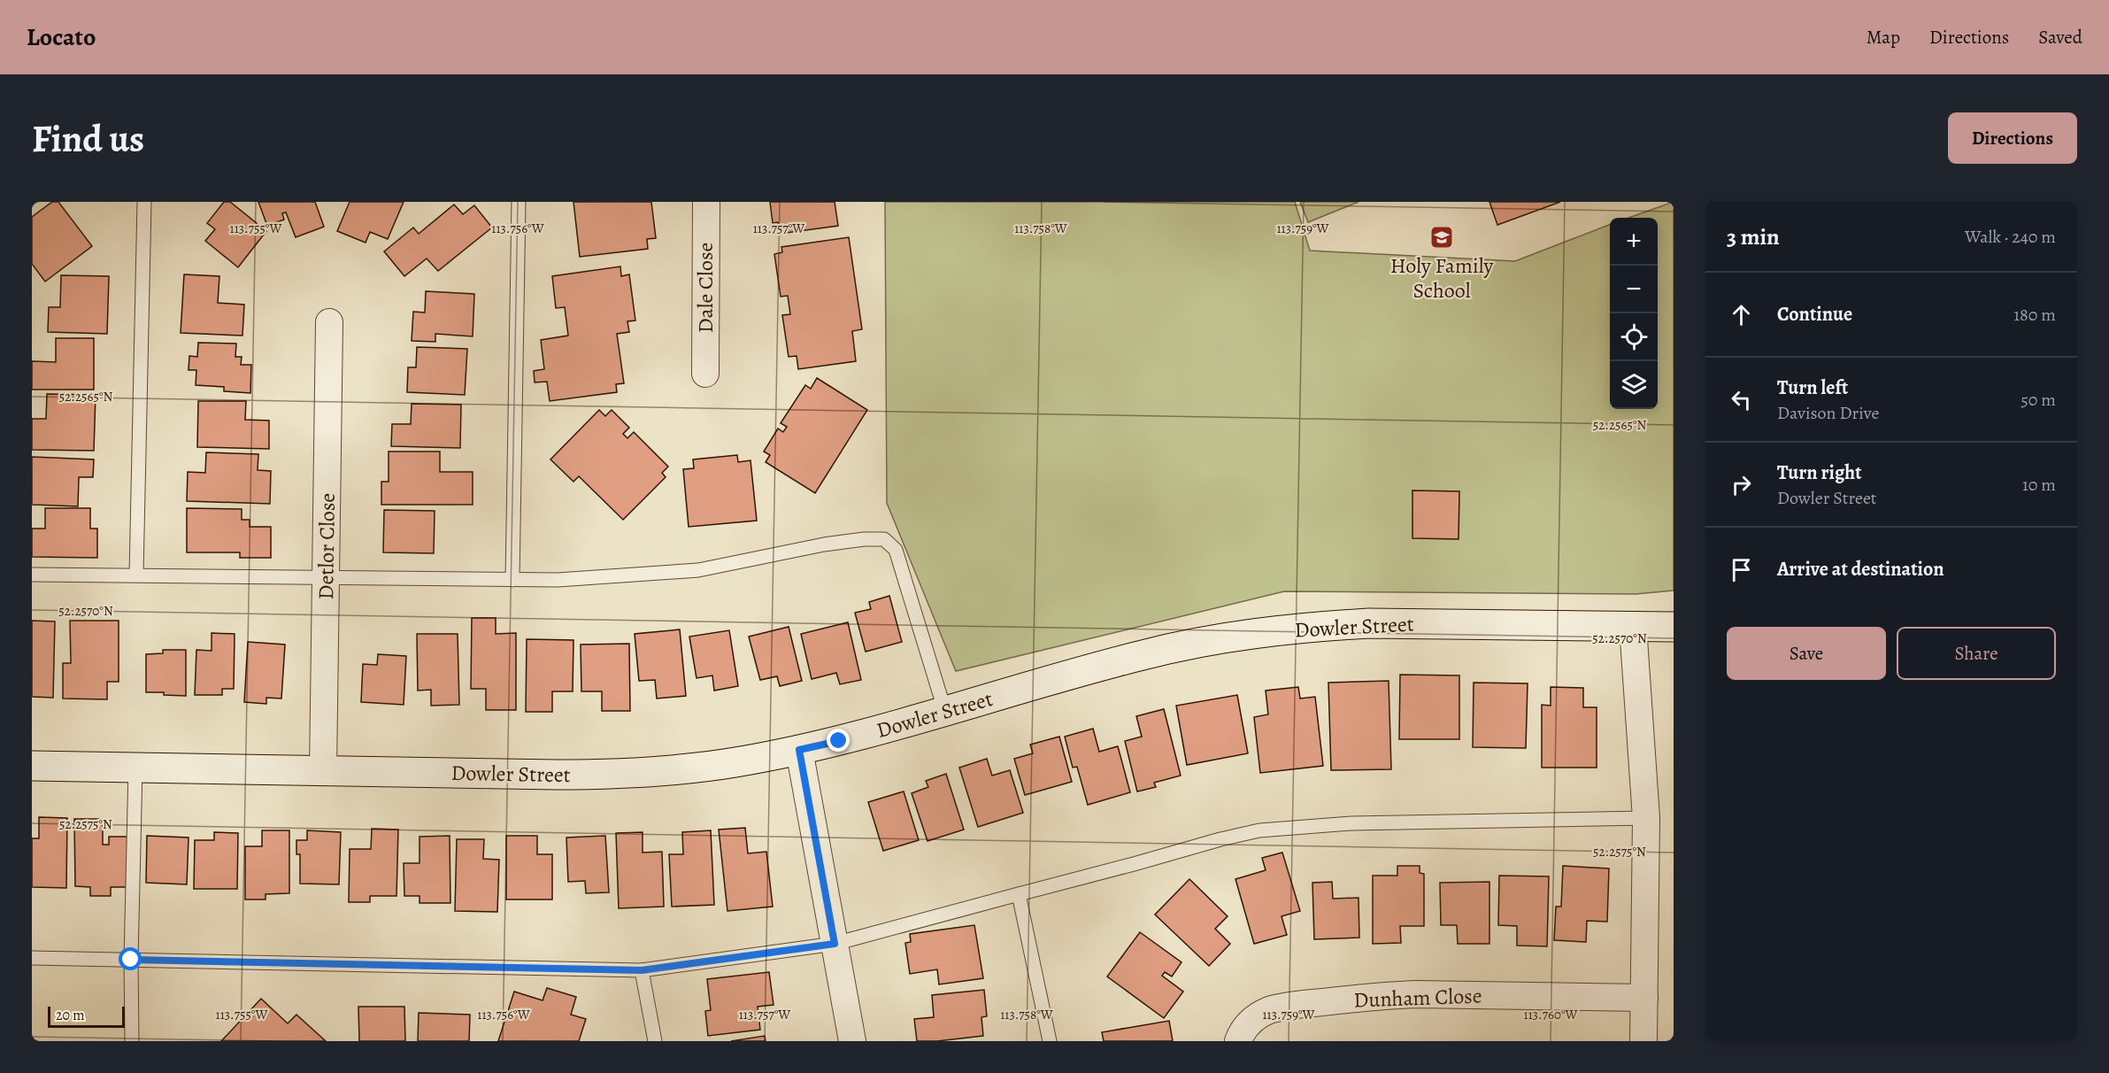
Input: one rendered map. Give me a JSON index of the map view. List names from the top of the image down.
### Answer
{
  "streets": {
    "street": [
      "Dale Close",
      "Detlor Close",
      "Dowler Street",
      "Dunham Close"
    ]
  },
  "crossings": [
    ["Detlor Close", "Dowler Street"]
  ],
  "places": {
    "school or university": ["Holy Family School"]
  },
  "scale_bar": "20 m",
  "page": {
    "header": "Locato",
    "nav": ["Map", "Directions", "Saved"],
    "buttons": [
      "Directions",
      ["Save", "Share"]
    ],
    "title": "Find us",
    "heading": ["3 min", "Walk · 240 m"],
    "map_buttons": ["+", "−"],
    "list": [
      ["Continue", "180 m"],
      ["Turn left", "Davison Drive", "50 m"],
      ["Turn right", "Dowler Street", "10 m"],
      "Arrive at destination"
    ],
    "scale": "20 m"
  },
  "coordinates": [
    "113.755°W",
    "113.756°W",
    "113.757°W",
    "113.758°W",
    "113.759°W",
    "52.2565°N",
    "52.2570°N",
    "52.2575°N",
    "113.760°W"
  ]
}
